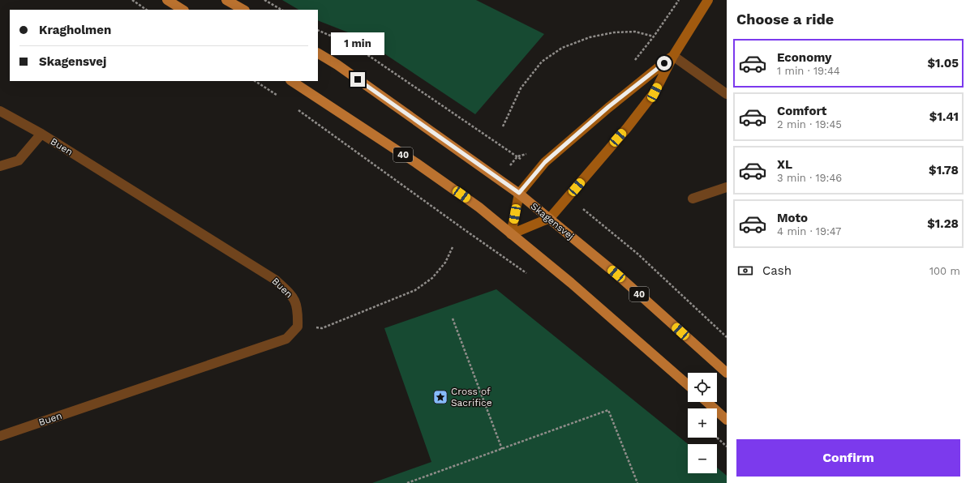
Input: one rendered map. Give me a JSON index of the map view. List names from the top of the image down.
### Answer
{
  "streets": {
    "main road": ["40", "Skagensvej"],
    "street": ["Buen"]
  },
  "places": {
    "place": ["Cross of Sacrifice"]
  },
  "page": {
    "heading": "Choose a ride",
    "banner": ["Kragholmen", "Skagensvej"],
    "bubble": "1 min",
    "list": [
      {
        "name": "Economy",
        "note": "1 min · 19:44",
        "value": "$1.05"
      },
      {
        "name": "Comfort",
        "note": "2 min · 19:45",
        "value": "$1.41"
      },
      {
        "name": "XL",
        "note": "3 min · 19:46",
        "value": "$1.78"
      },
      {
        "name": "Moto",
        "note": "4 min · 19:47",
        "value": "$1.28"
      }
    ],
    "pay": ["Cash", "100 m"],
    "map_buttons": ["+", "−"],
    "buttons": "Confirm"
  }
}
